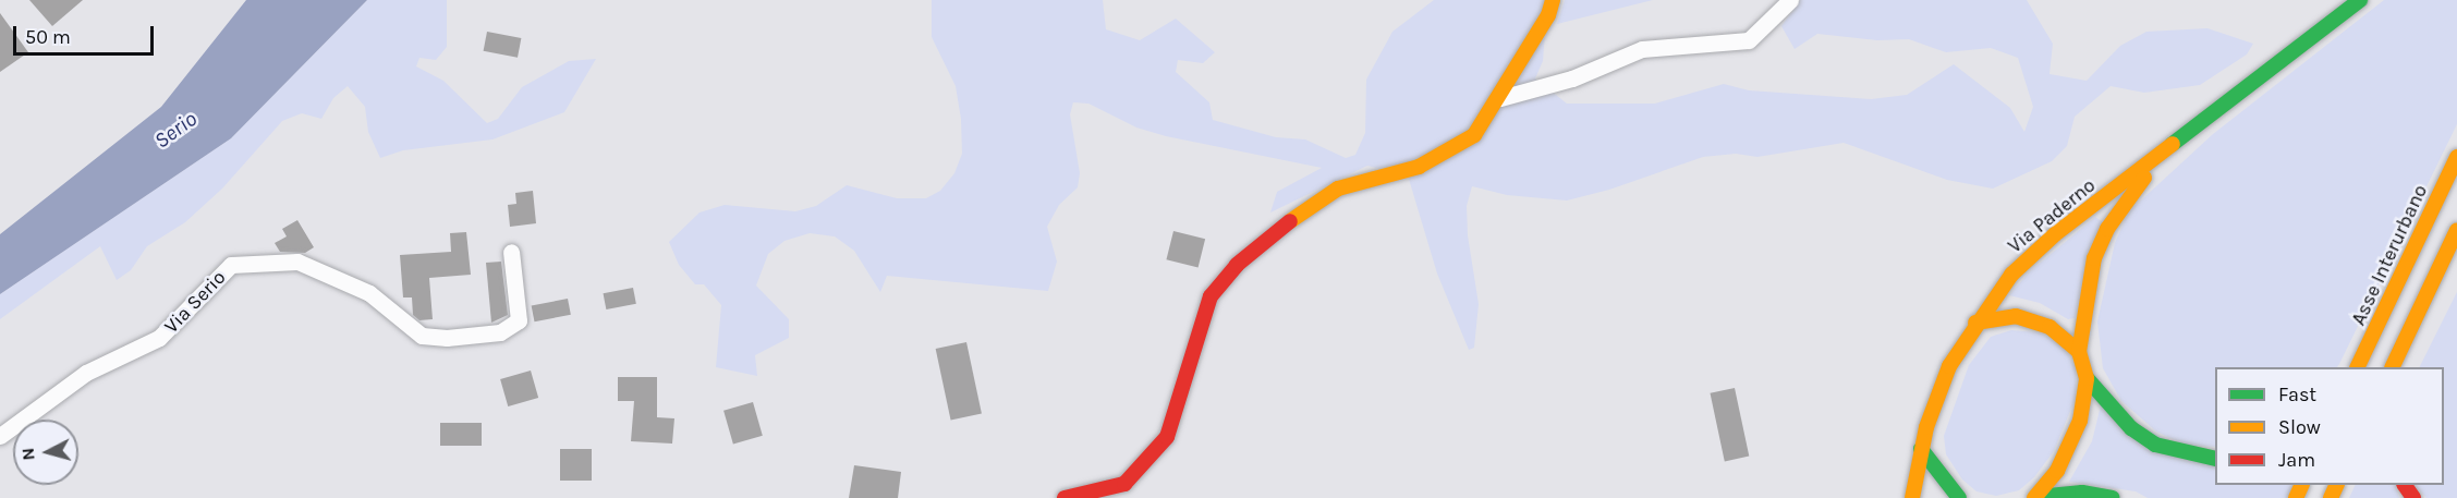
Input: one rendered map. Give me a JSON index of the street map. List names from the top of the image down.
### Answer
{
  "streets": {
    "main road": ["Via Paderno", "Asse Interurbano"],
    "street": ["Via Serio"]
  },
  "water": ["Serio"],
  "legend": ["Fast", "Slow", "Jam"],
  "scale_bar": "50 m",
  "north": "left"
}
